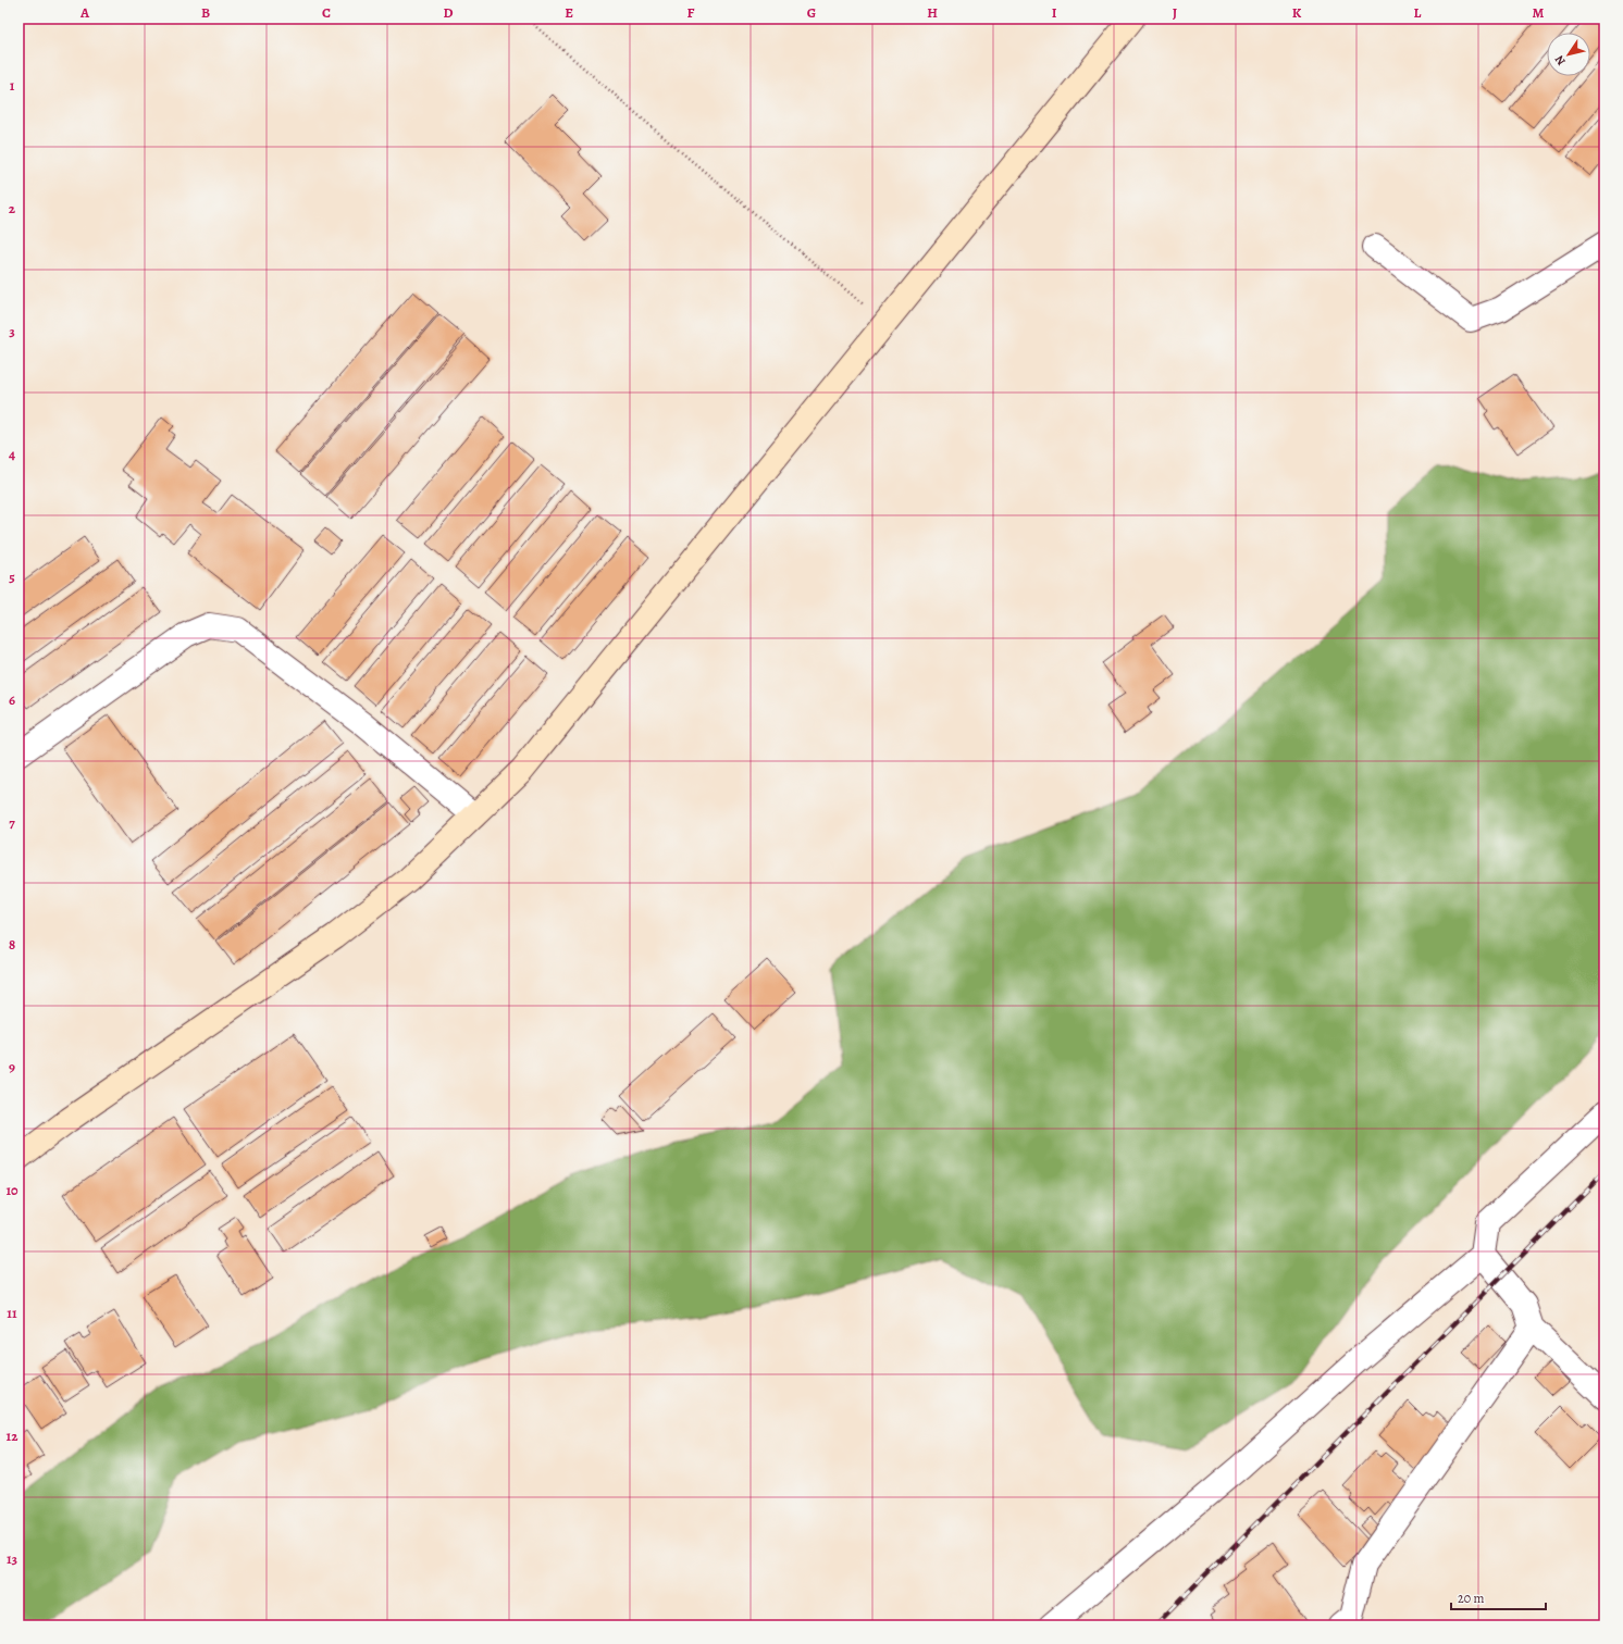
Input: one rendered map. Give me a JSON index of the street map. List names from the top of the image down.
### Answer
{
  "scale_bar": "20 m",
  "north": "bottom left",
  "grid": {
    "columns": [
      "A",
      "B",
      "C",
      "D",
      "E",
      "F",
      "G",
      "H",
      "I",
      "J",
      "K",
      "L",
      "M"
    ],
    "rows": [
      "1",
      "2",
      "3",
      "4",
      "5",
      "6",
      "7",
      "8",
      "9",
      "10",
      "11",
      "12",
      "13"
    ]
  }
}
